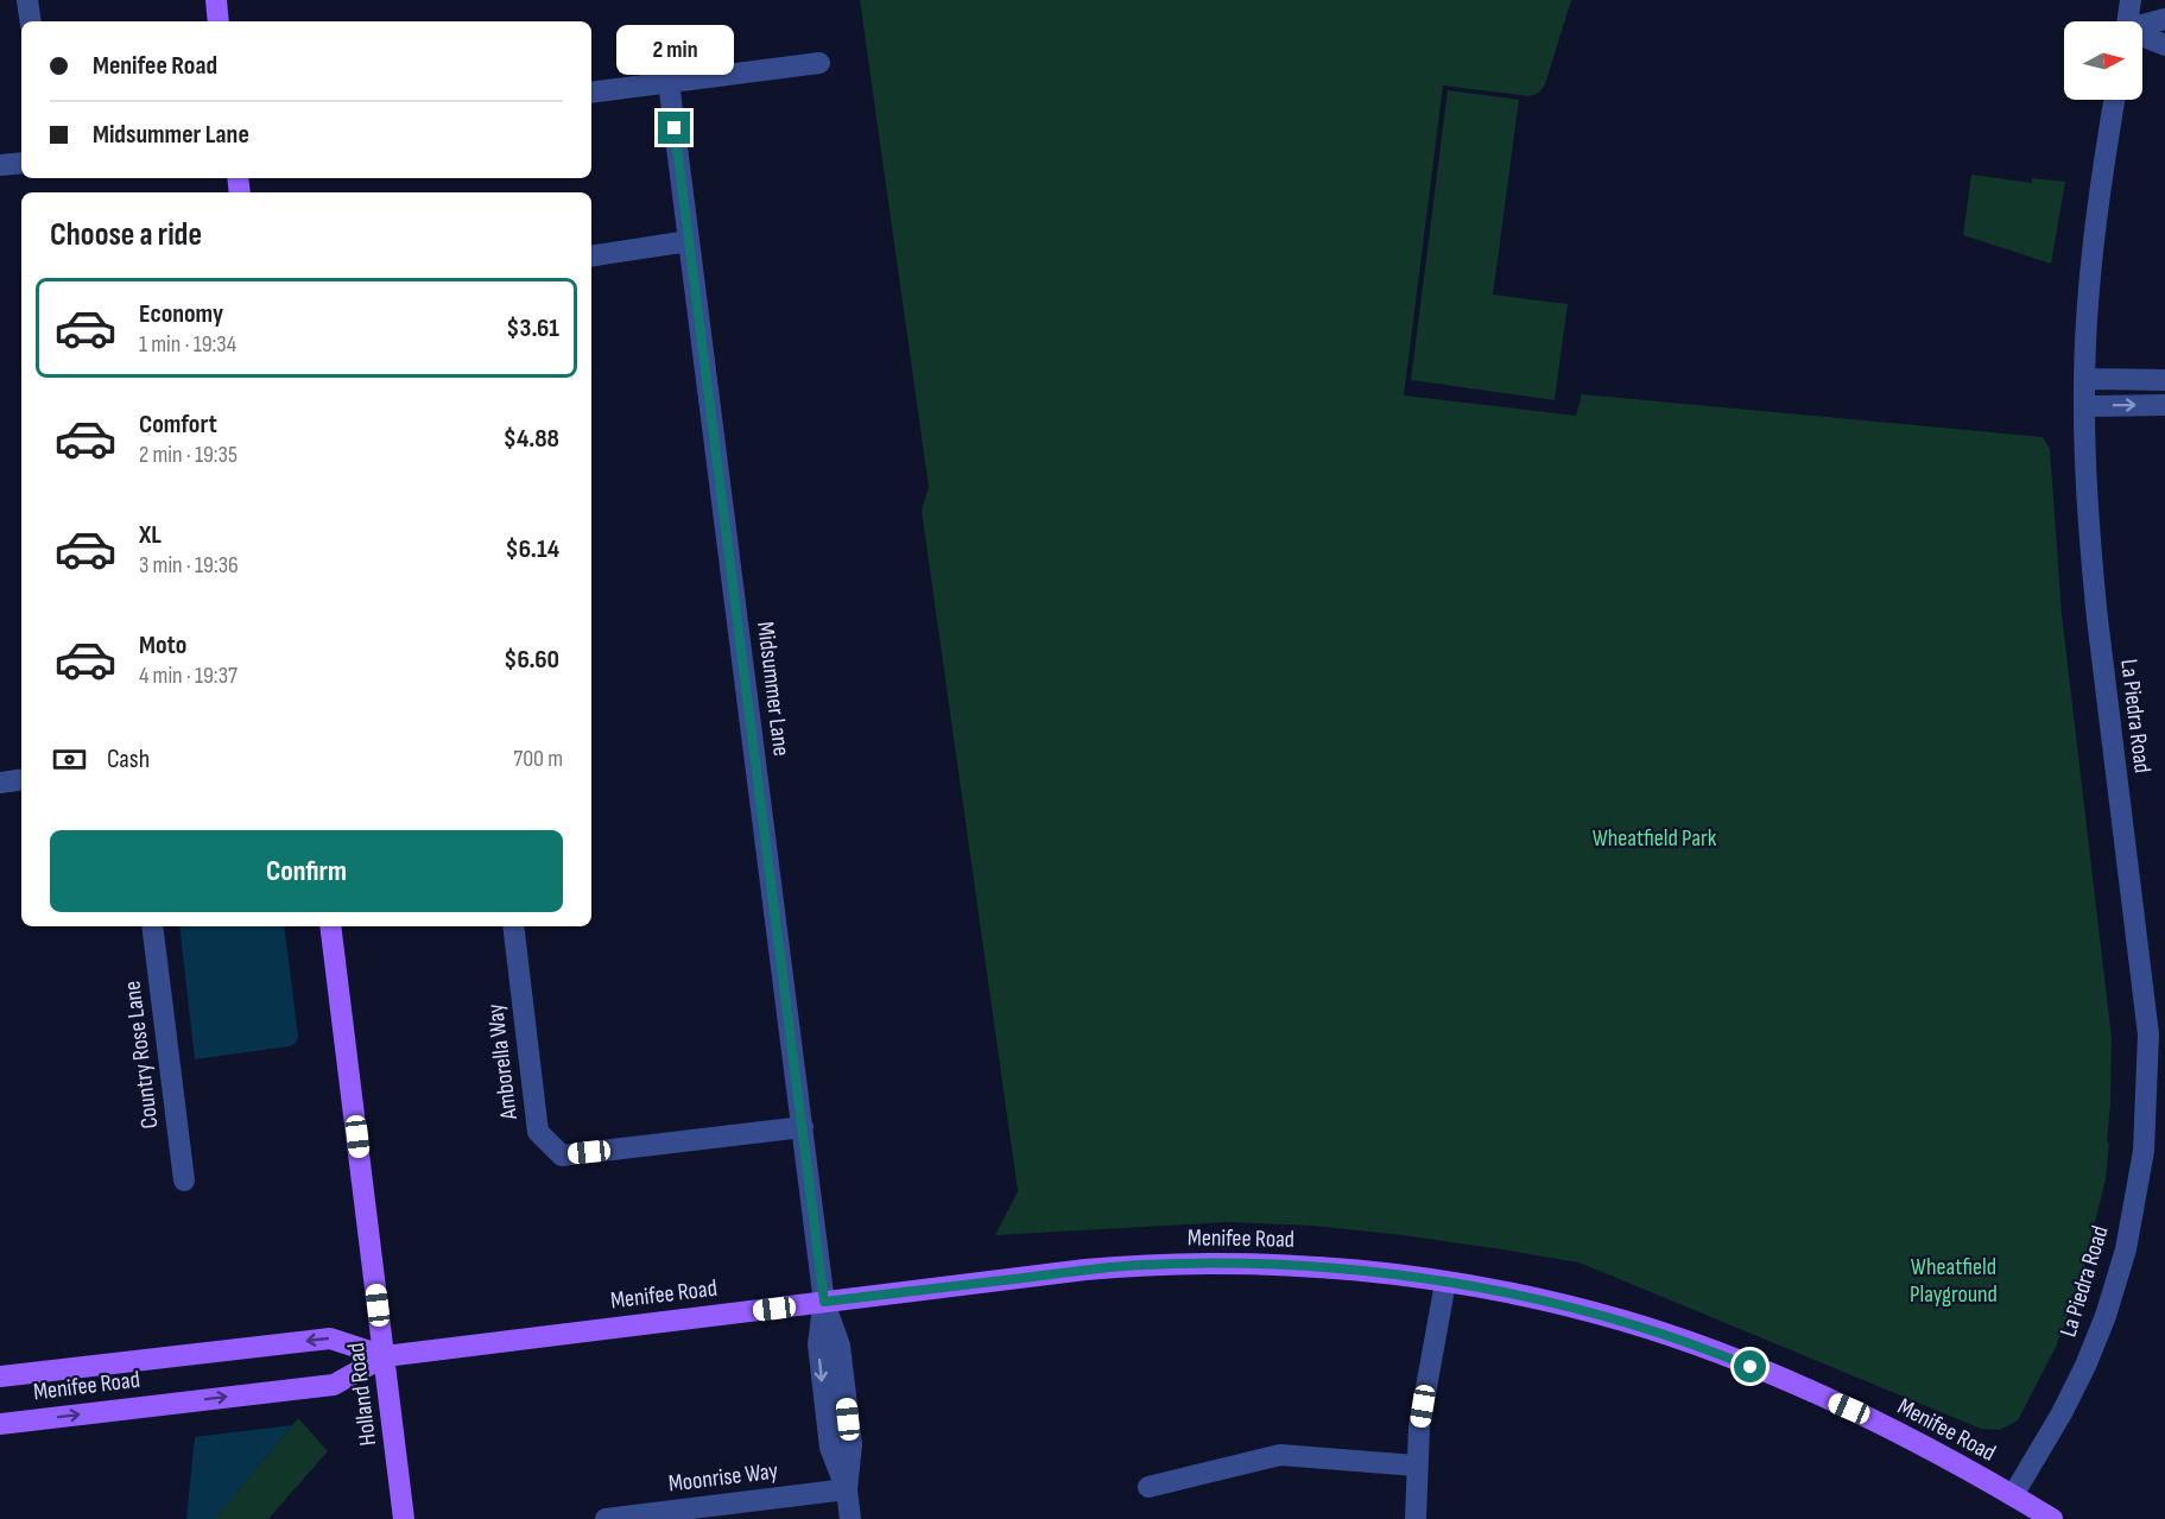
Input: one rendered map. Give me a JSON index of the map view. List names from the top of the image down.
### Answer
{
  "streets": {
    "main road": ["Menifee Road", "Holland Road"],
    "street": [
      "Midsummer Lane",
      "La Piedra Road",
      "Country Rose Lane",
      "Amborella Way",
      "Moonrise Way"
    ]
  },
  "crossings": [
    ["Midsummer Lane", "Amborella Way"],
    ["Midsummer Lane", "Menifee Road"],
    ["Midsummer Lane", "Moonrise Way"],
    ["La Piedra Road", "Menifee Road"],
    ["Menifee Road", "Holland Road"]
  ],
  "parks": ["Wheatfield Park", "Wheatfield Playground"],
  "north": "right",
  "page": {
    "banner": ["Menifee Road", "Midsummer Lane"],
    "bubble": "2 min",
    "heading": "Choose a ride",
    "list": [
      {
        "name": "Economy",
        "note": "1 min · 19:34",
        "value": "$3.61"
      },
      {
        "name": "Comfort",
        "note": "2 min · 19:35",
        "value": "$4.88"
      },
      {
        "name": "XL",
        "note": "3 min · 19:36",
        "value": "$6.14"
      },
      {
        "name": "Moto",
        "note": "4 min · 19:37",
        "value": "$6.60"
      }
    ],
    "pay": ["Cash", "700 m"],
    "buttons": "Confirm"
  }
}
